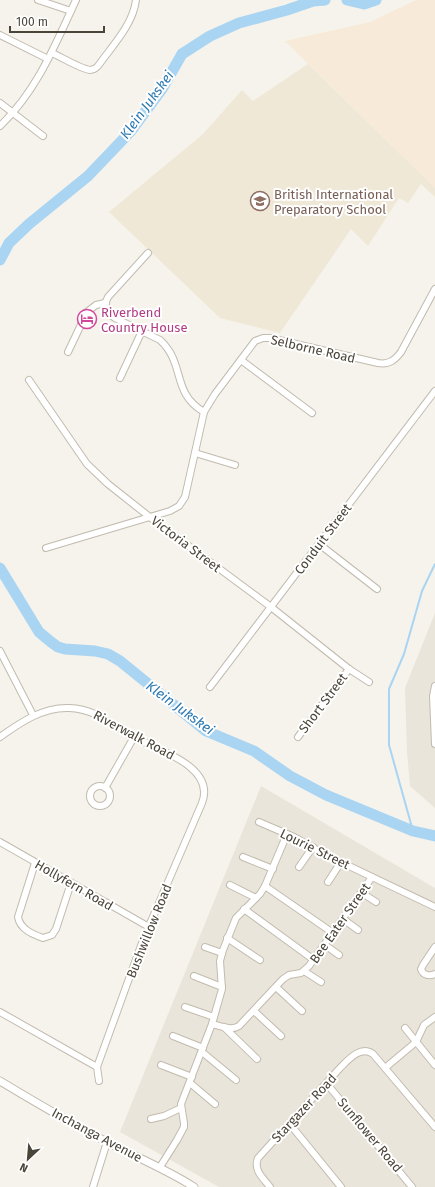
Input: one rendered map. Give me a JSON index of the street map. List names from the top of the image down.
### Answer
{
  "streets": {
    "street": [
      "Selborne Road",
      "Conduit Street",
      "Victoria Street",
      "Short Street",
      "Riverwalk Road",
      "Lourie Street",
      "Hollyfern Road",
      "Bee Eater Street",
      "Bushwillow Road",
      "Stargazer Road",
      "Inchanga Avenue",
      "Sunflower Road"
    ]
  },
  "crossings": [
    ["Selborne Road", "Victoria Street"],
    ["Conduit Street", "Victoria Street"],
    ["Victoria Street", "Short Street"],
    ["Riverwalk Road", "Bushwillow Road"],
    ["Lourie Street", "Bee Eater Street"],
    ["Hollyfern Road", "Bushwillow Road"],
    ["Stargazer Road", "Sunflower Road"]
  ],
  "water": ["Klein Jukskei"],
  "places": {
    "school or university": ["British International Preparatory School"],
    "hotel": ["Riverbend Country House"]
  },
  "scale_bar": "100 m",
  "north": "bottom left"
}
